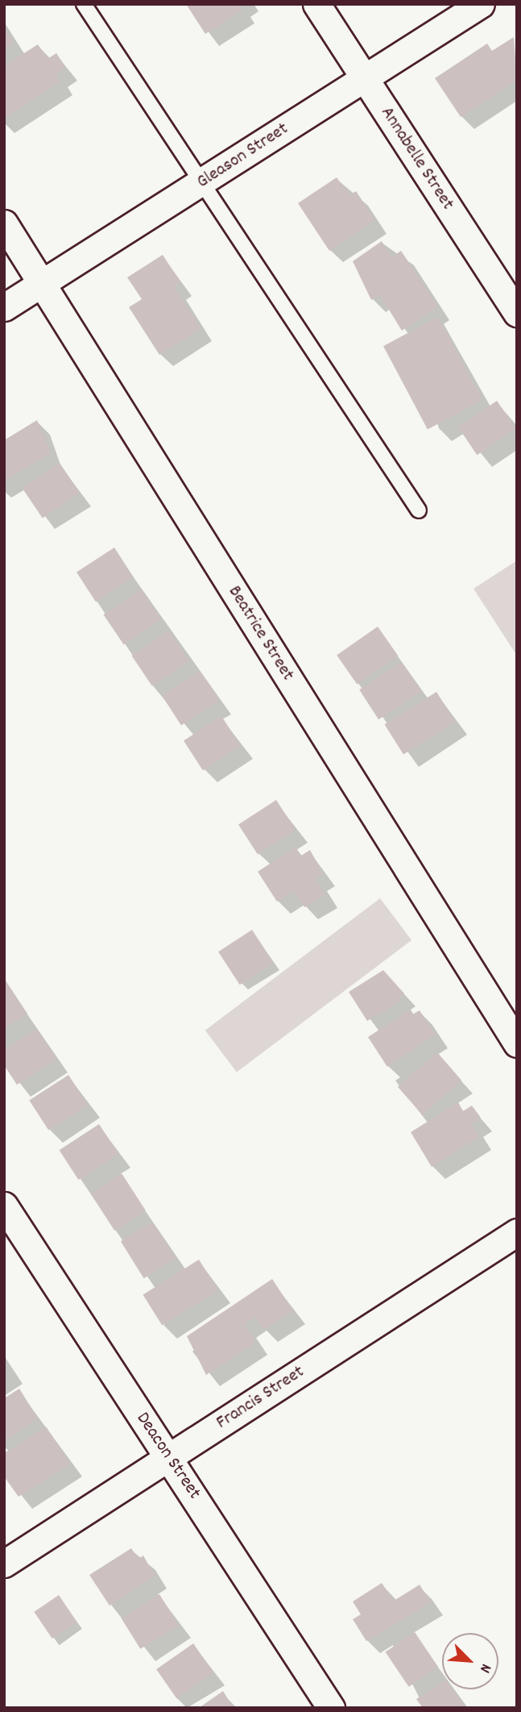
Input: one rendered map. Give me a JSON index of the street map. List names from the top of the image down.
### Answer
{
  "streets": {
    "street": [
      "Gleason Street",
      "Annabelle Street",
      "Beatrice Street",
      "Francis Street",
      "Deacon Street"
    ]
  },
  "crossings": [
    ["Gleason Street", "Annabelle Street"],
    ["Gleason Street", "Beatrice Street"],
    ["Francis Street", "Deacon Street"]
  ],
  "north": "bottom right"
}
